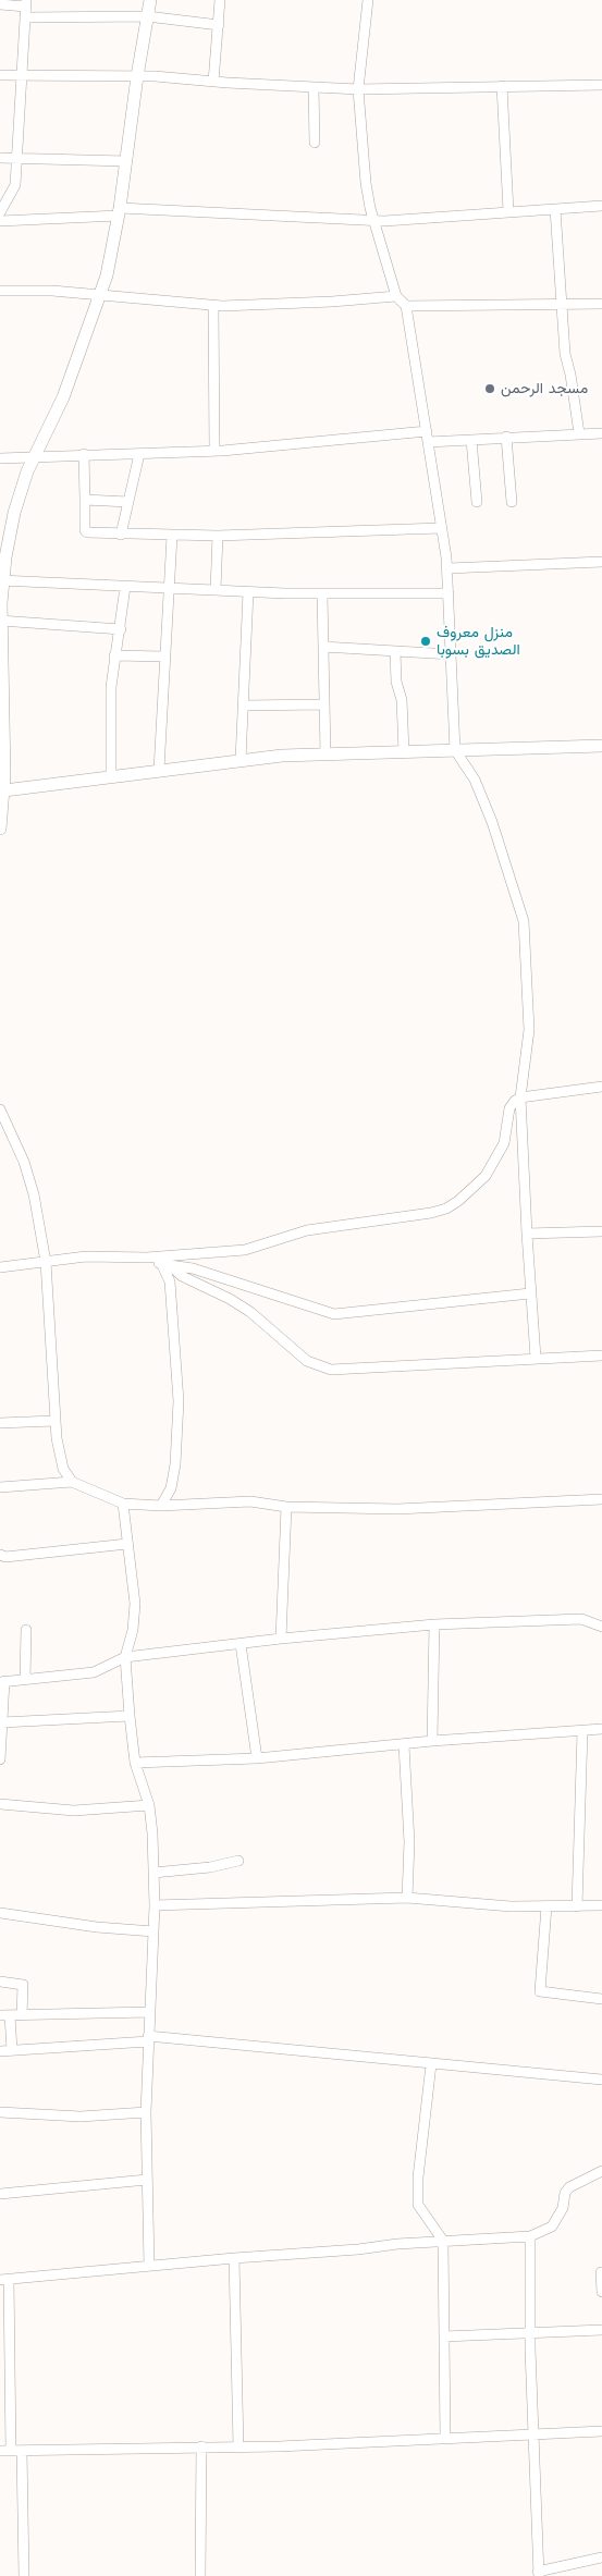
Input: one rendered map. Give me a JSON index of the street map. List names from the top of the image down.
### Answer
{
  "places": ["مسجد الرحمن", "منزل معروف الصديق بسوبا"]
}
